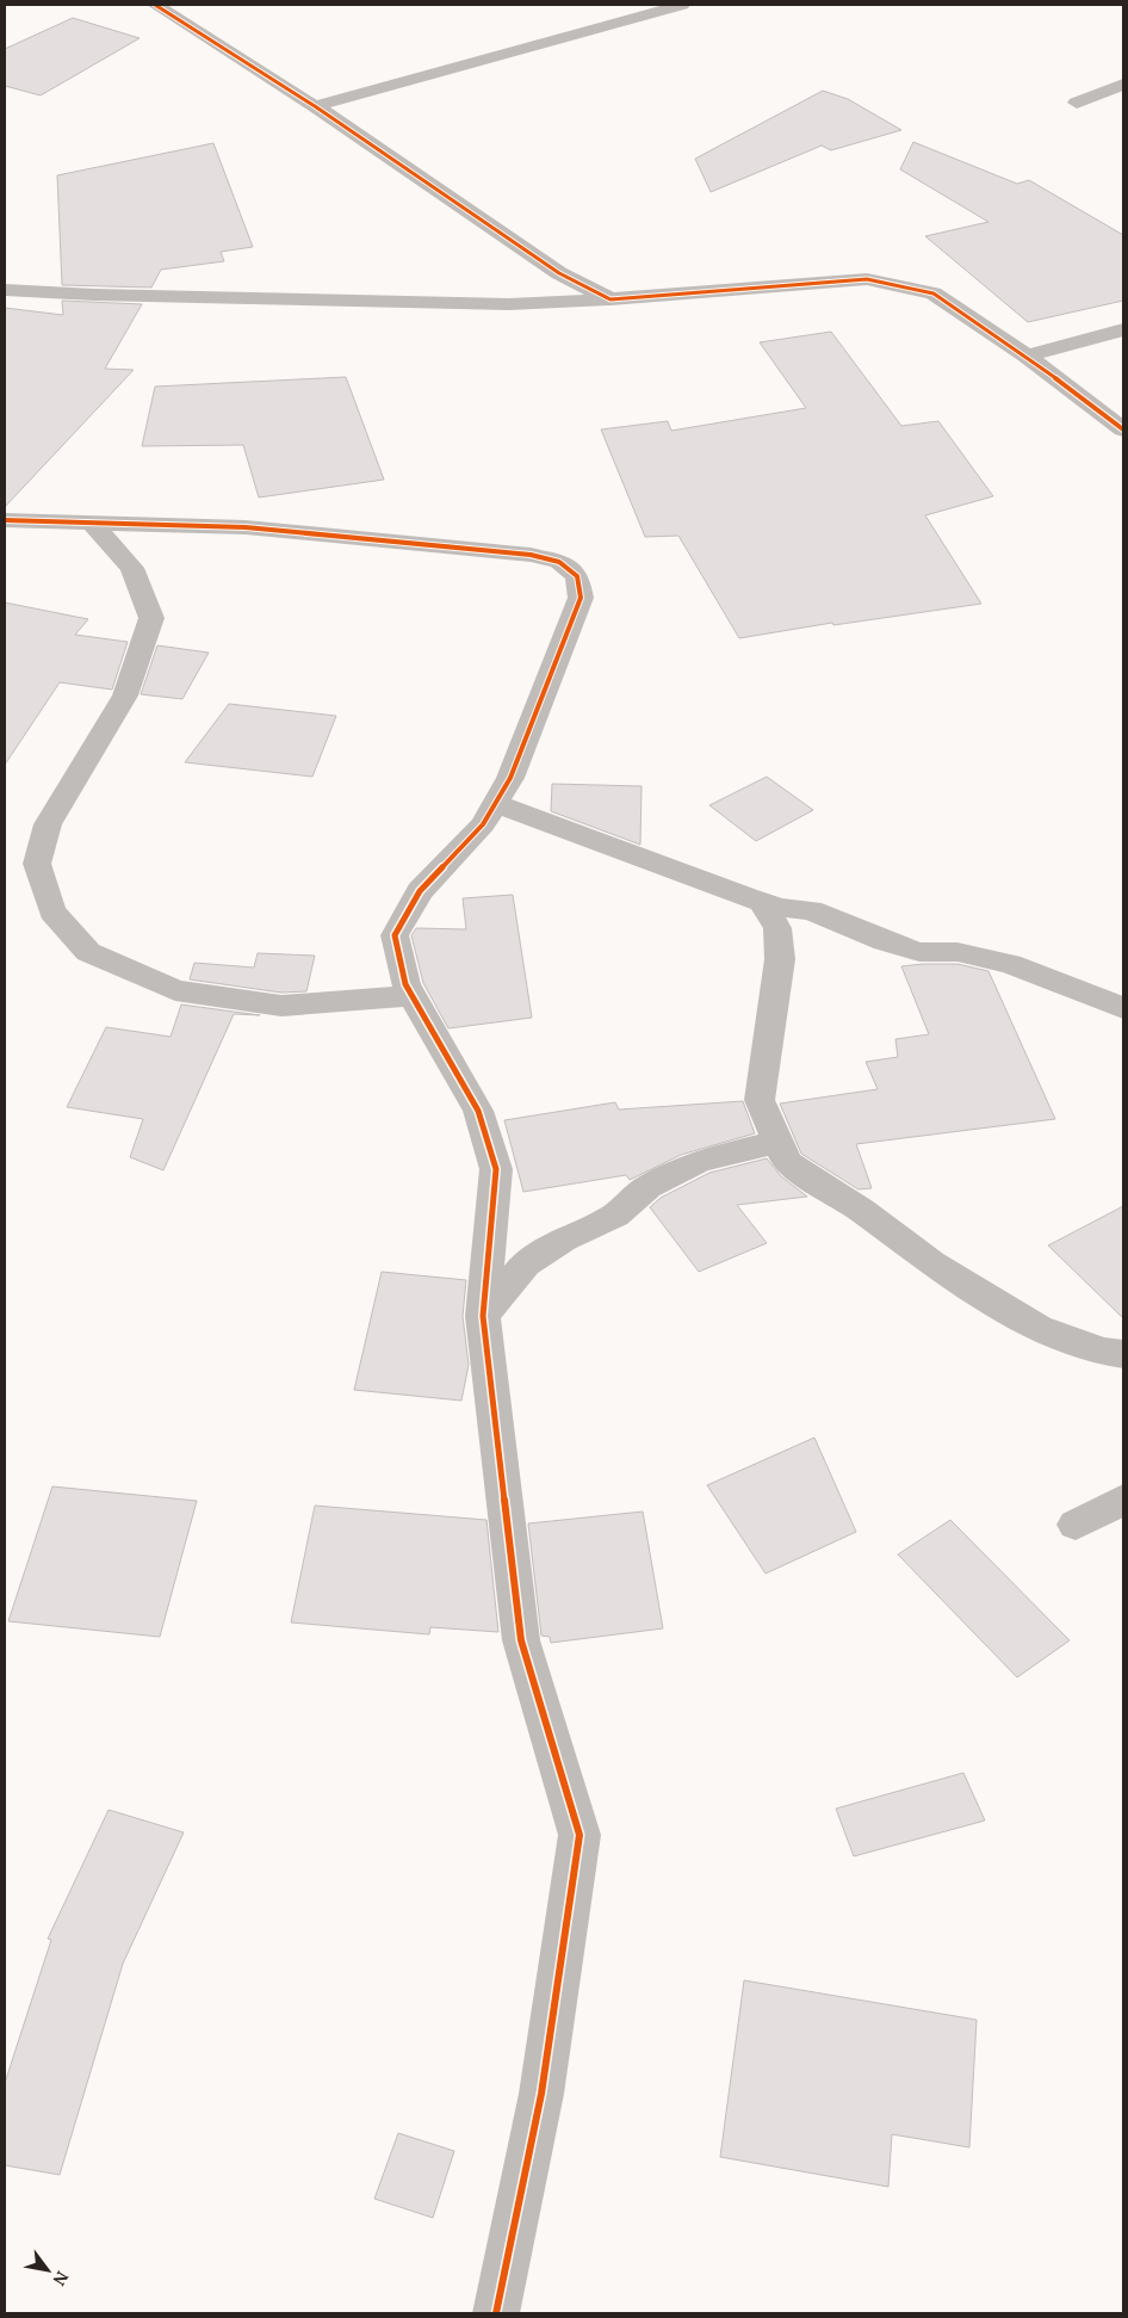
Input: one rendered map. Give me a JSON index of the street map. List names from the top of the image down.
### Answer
{
  "north": "bottom right"
}
